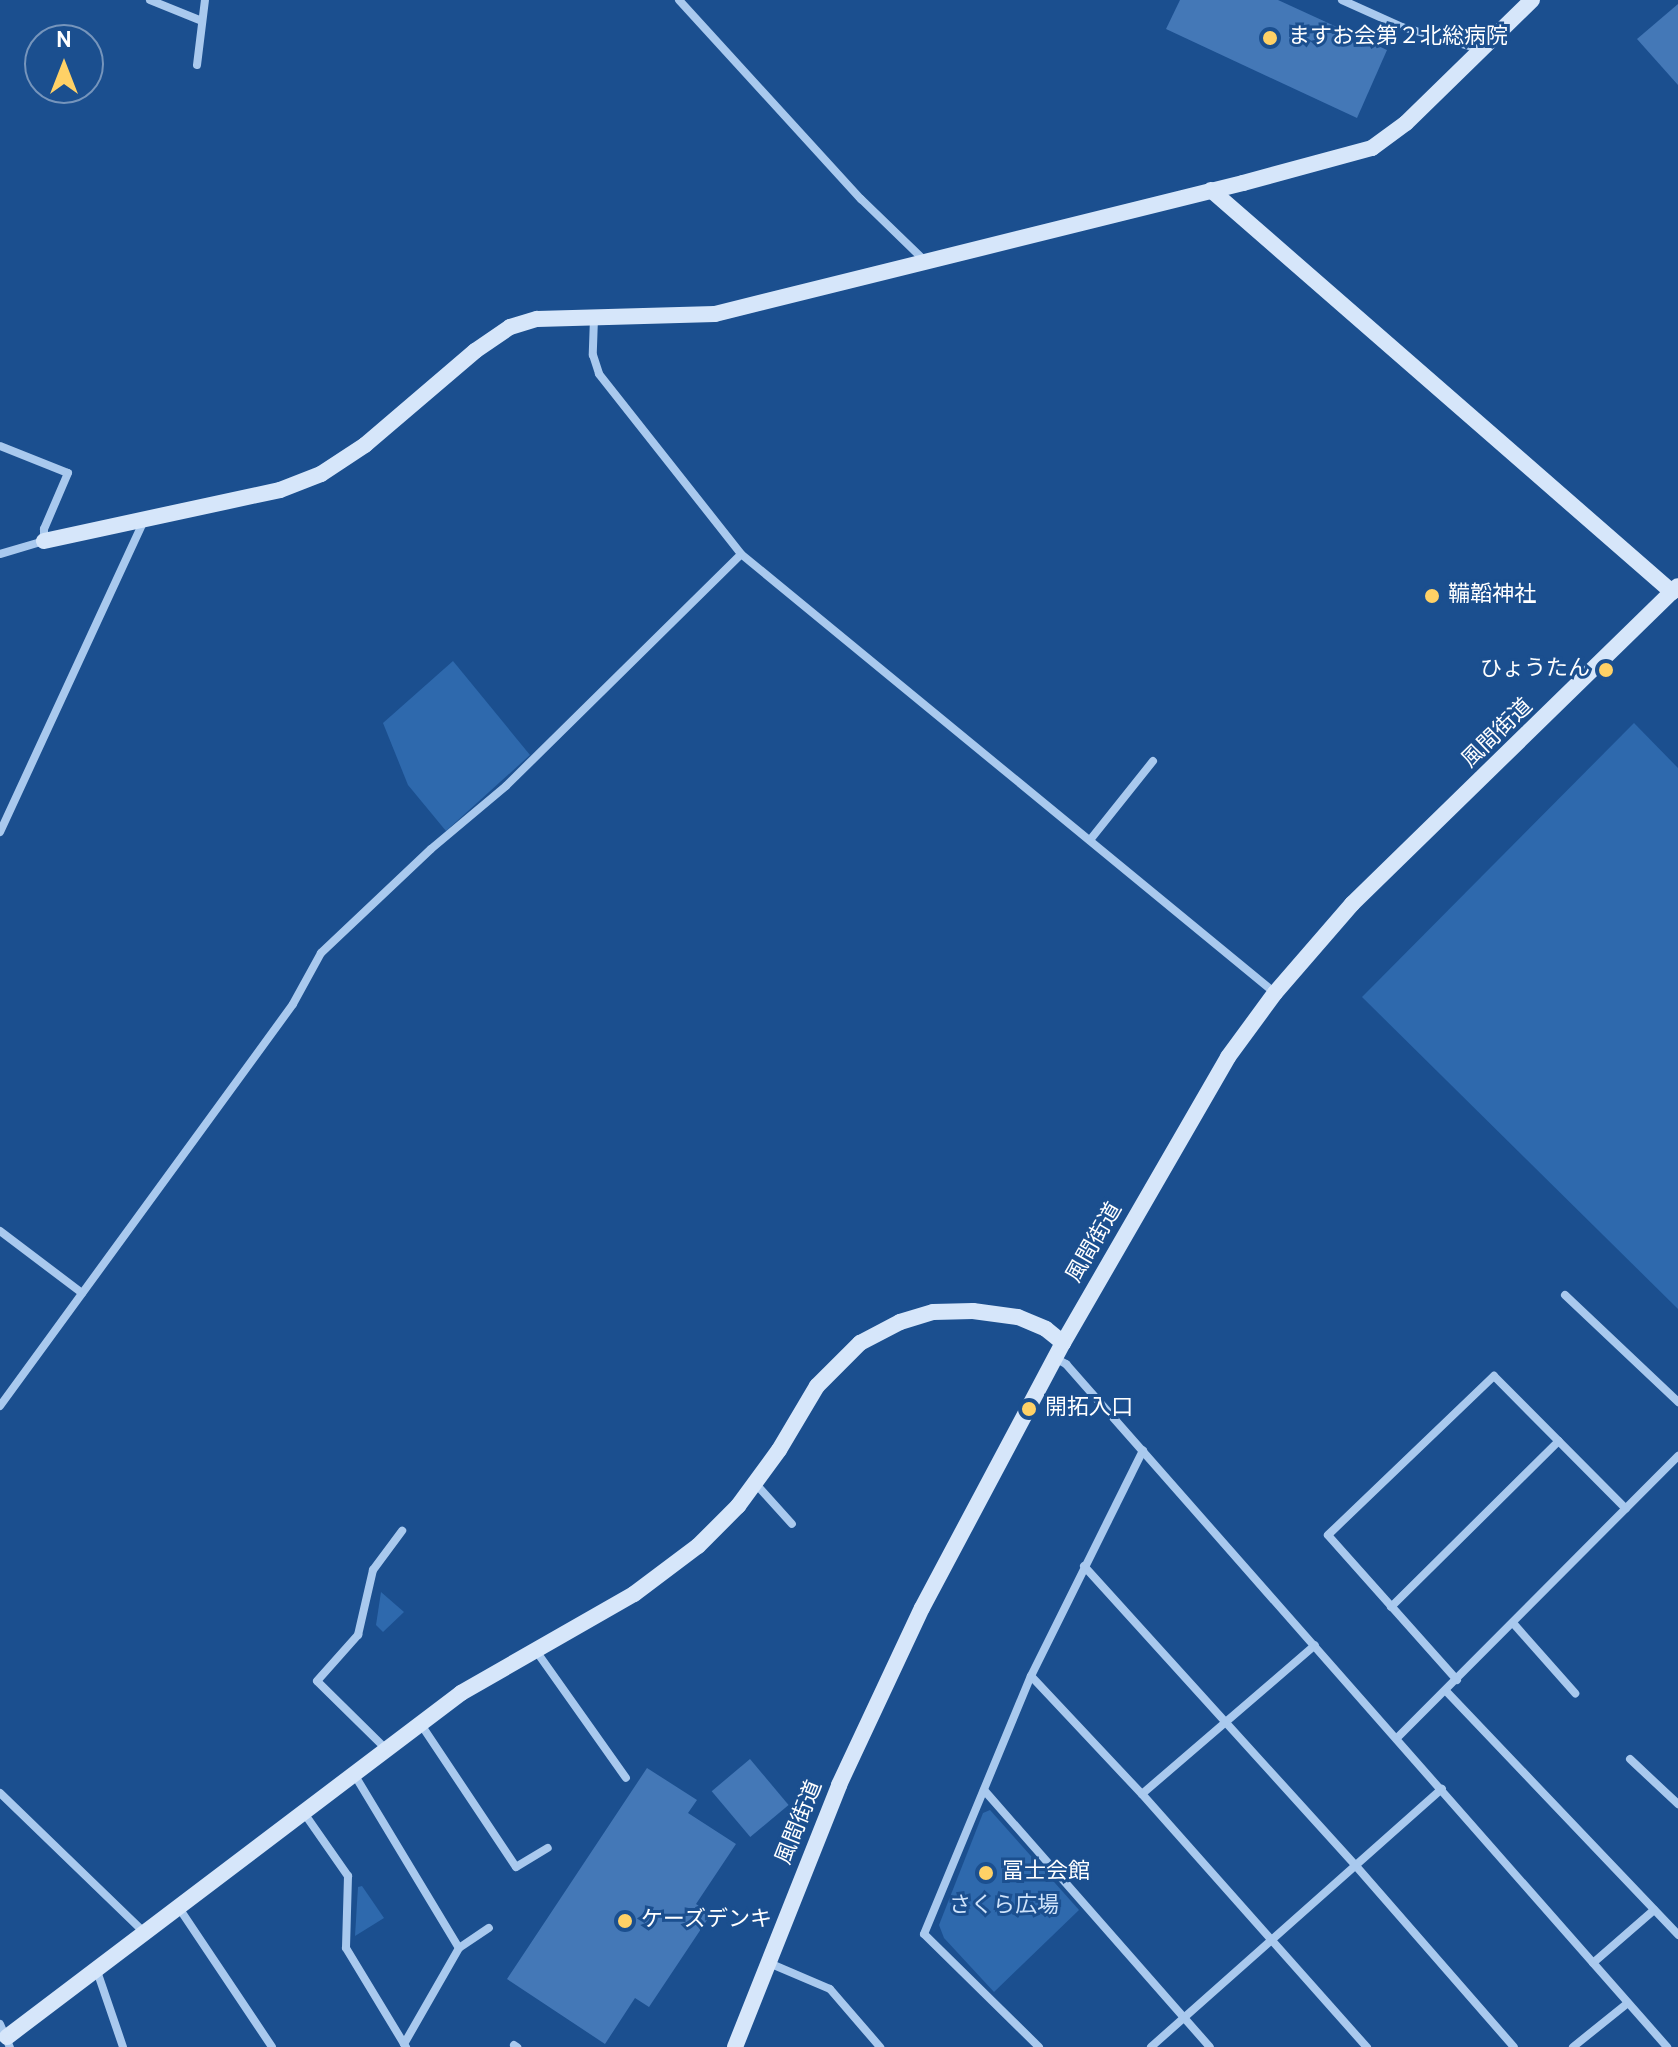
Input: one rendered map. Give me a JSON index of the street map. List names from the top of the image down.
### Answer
{
  "streets": {
    "street": ["風間街道"]
  },
  "parks": ["さくら広場"],
  "places": [
    "ますお会第２北総病院",
    "鞴韜神社",
    "ひょうたん",
    "開拓入口",
    "冨士会館",
    "ケーズデンキ"
  ],
  "north": "top"
}
